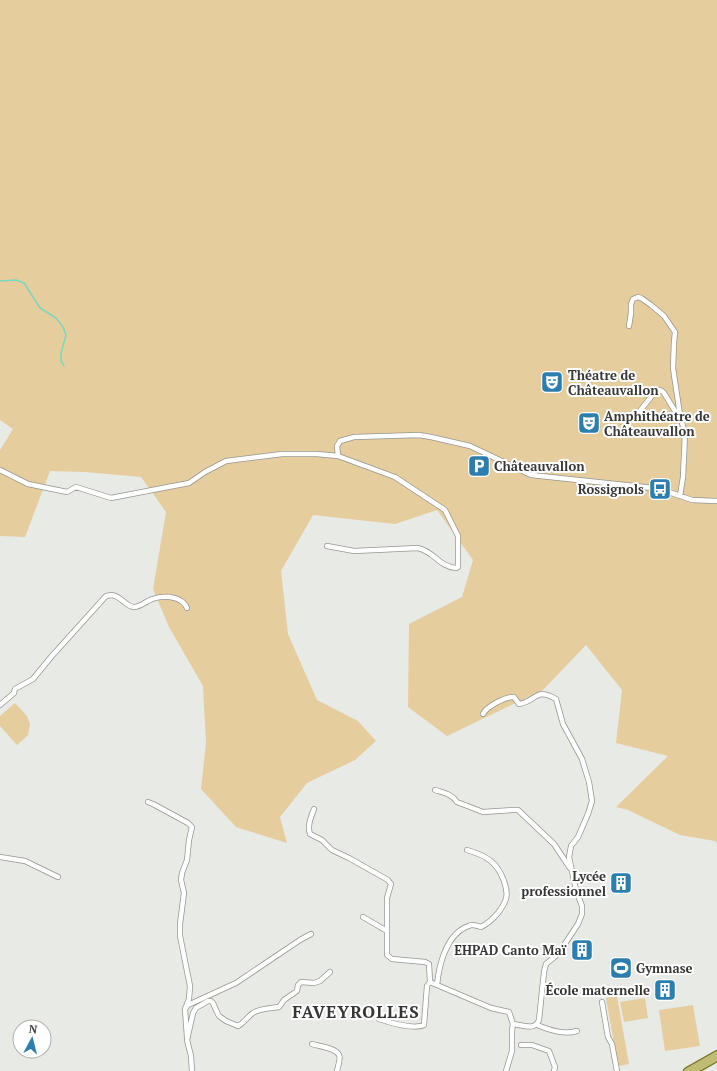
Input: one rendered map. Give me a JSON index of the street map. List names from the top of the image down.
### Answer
{
  "districts": ["FAVEYROLLES"],
  "places": {
    "theatre": ["Théatre de Châteauvallon", "Amphithéatre de Châteauvallon"],
    "parking": ["Châteauvallon"],
    "bus stop": ["Rossignols"],
    "building": ["Lycée professionnel", "EHPAD Canto Maï", "École maternelle"],
    "sports": ["Gymnase"]
  },
  "north": "top"
}
